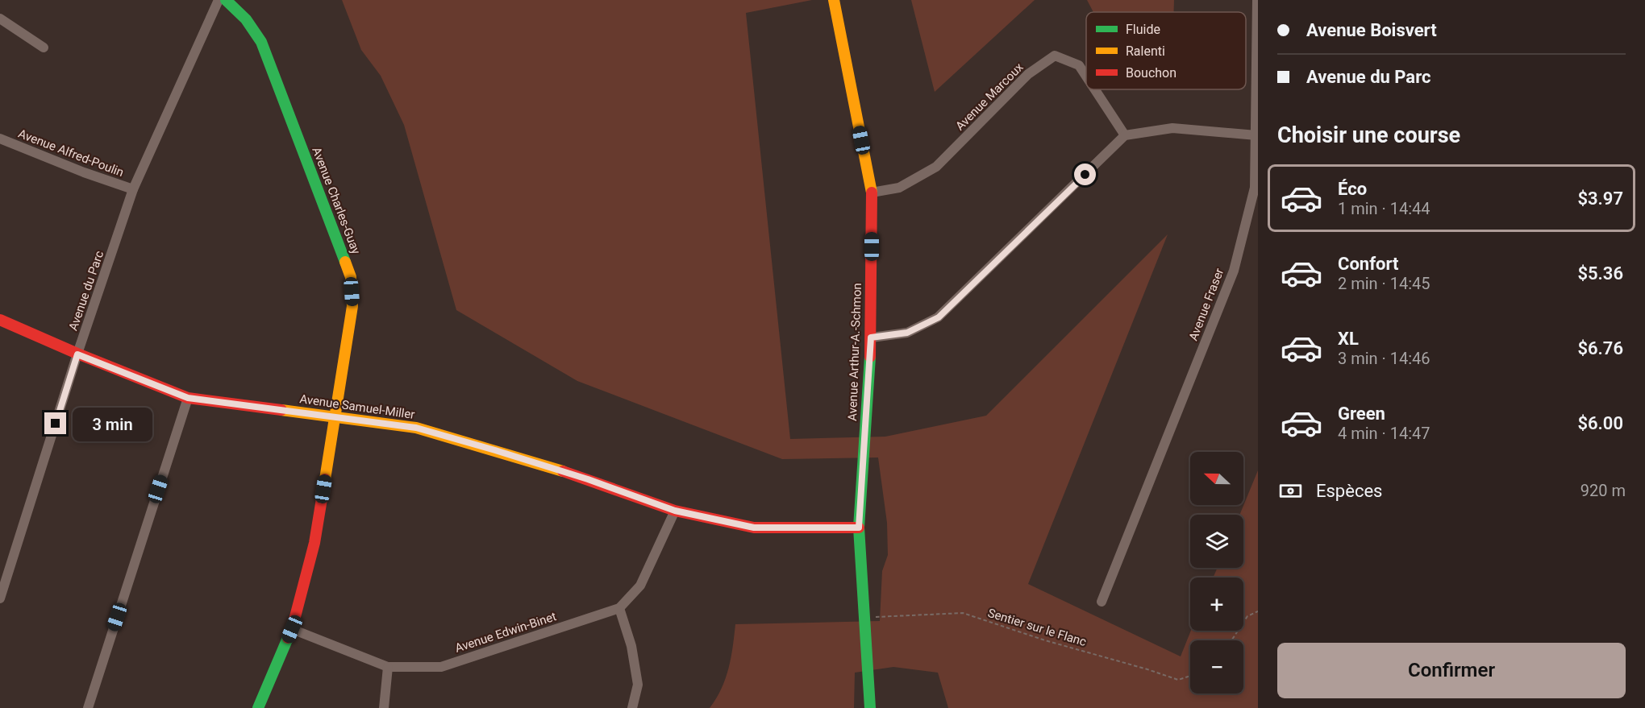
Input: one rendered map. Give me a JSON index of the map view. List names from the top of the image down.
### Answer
{
  "streets": {
    "street": [
      "Avenue Marcoux",
      "Avenue Alfred-Poulin",
      "Avenue Charles-Guay",
      "Avenue du Parc",
      "Avenue Fraser",
      "Avenue Arthur-A.-Schmon",
      "Avenue Samuel-Miller",
      "Avenue Edwin-Binet"
    ],
    "path": ["Sentier sur le Flanc"]
  },
  "crossings": [
    ["Avenue Marcoux", "Avenue Arthur-A.-Schmon"],
    ["Avenue Alfred-Poulin", "Avenue du Parc"],
    ["Avenue Charles-Guay", "Avenue Samuel-Miller"],
    ["Avenue Charles-Guay", "Avenue Edwin-Binet"],
    ["Avenue du Parc", "Avenue Samuel-Miller"],
    ["Avenue Arthur-A.-Schmon", "Avenue Samuel-Miller"],
    ["Avenue Arthur-A.-Schmon", "Sentier sur le Flanc"],
    ["Avenue Samuel-Miller", "Avenue Edwin-Binet"]
  ],
  "legend": ["Fluide", "Ralenti", "Bouchon"],
  "north": "left",
  "page": {
    "banner": ["Avenue Boisvert", "Avenue du Parc"],
    "heading": "Choisir une course",
    "list": [
      {
        "name": "Éco",
        "note": "1 min · 14:44",
        "value": "$3.97"
      },
      {
        "name": "Confort",
        "note": "2 min · 14:45",
        "value": "$5.36"
      },
      {
        "name": "XL",
        "note": "3 min · 14:46",
        "value": "$6.76"
      },
      {
        "name": "Green",
        "note": "4 min · 14:47",
        "value": "$6.00"
      }
    ],
    "bubble": "3 min",
    "map_buttons": ["+", "−"],
    "pay": ["Espèces", "920 m"],
    "buttons": "Confirmer"
  }
}
